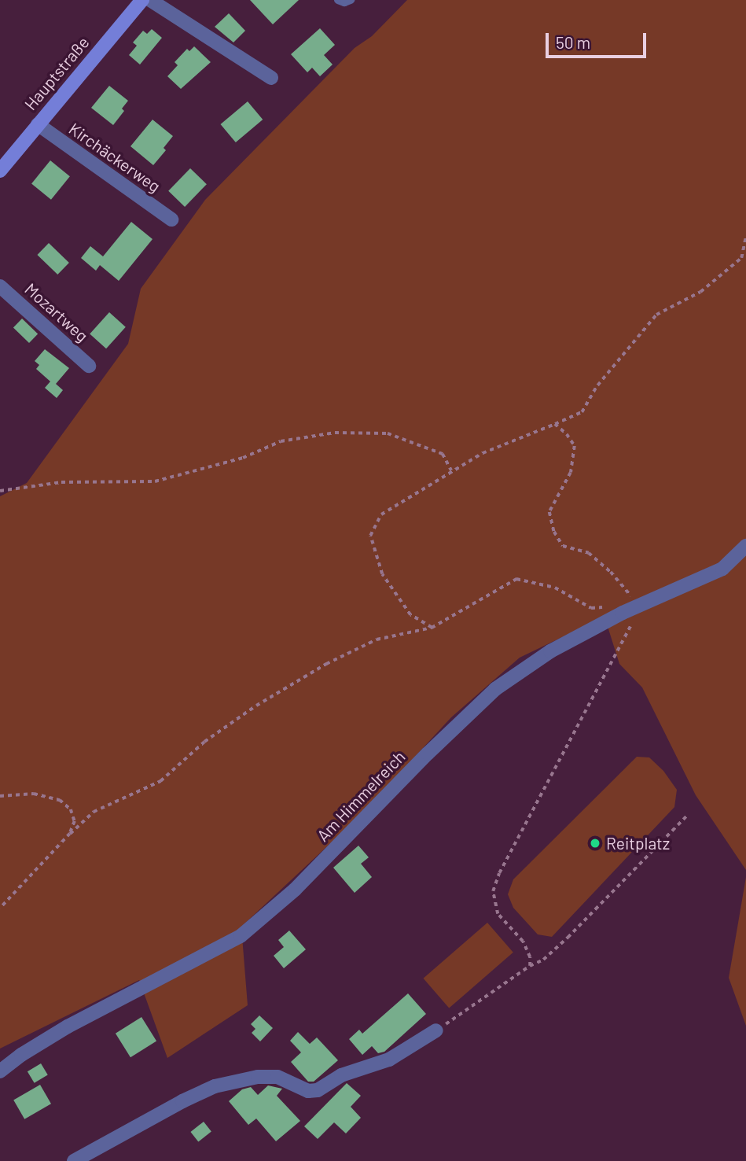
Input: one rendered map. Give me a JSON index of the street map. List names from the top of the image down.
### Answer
{
  "streets": {
    "main road": ["Hauptstraße"],
    "street": ["Kirchäckerweg", "Mozartweg", "Am Himmelreich"]
  },
  "crossings": [
    ["Hauptstraße", "Kirchäckerweg"]
  ],
  "places": ["Reitplatz"],
  "scale_bar": "50 m"
}
